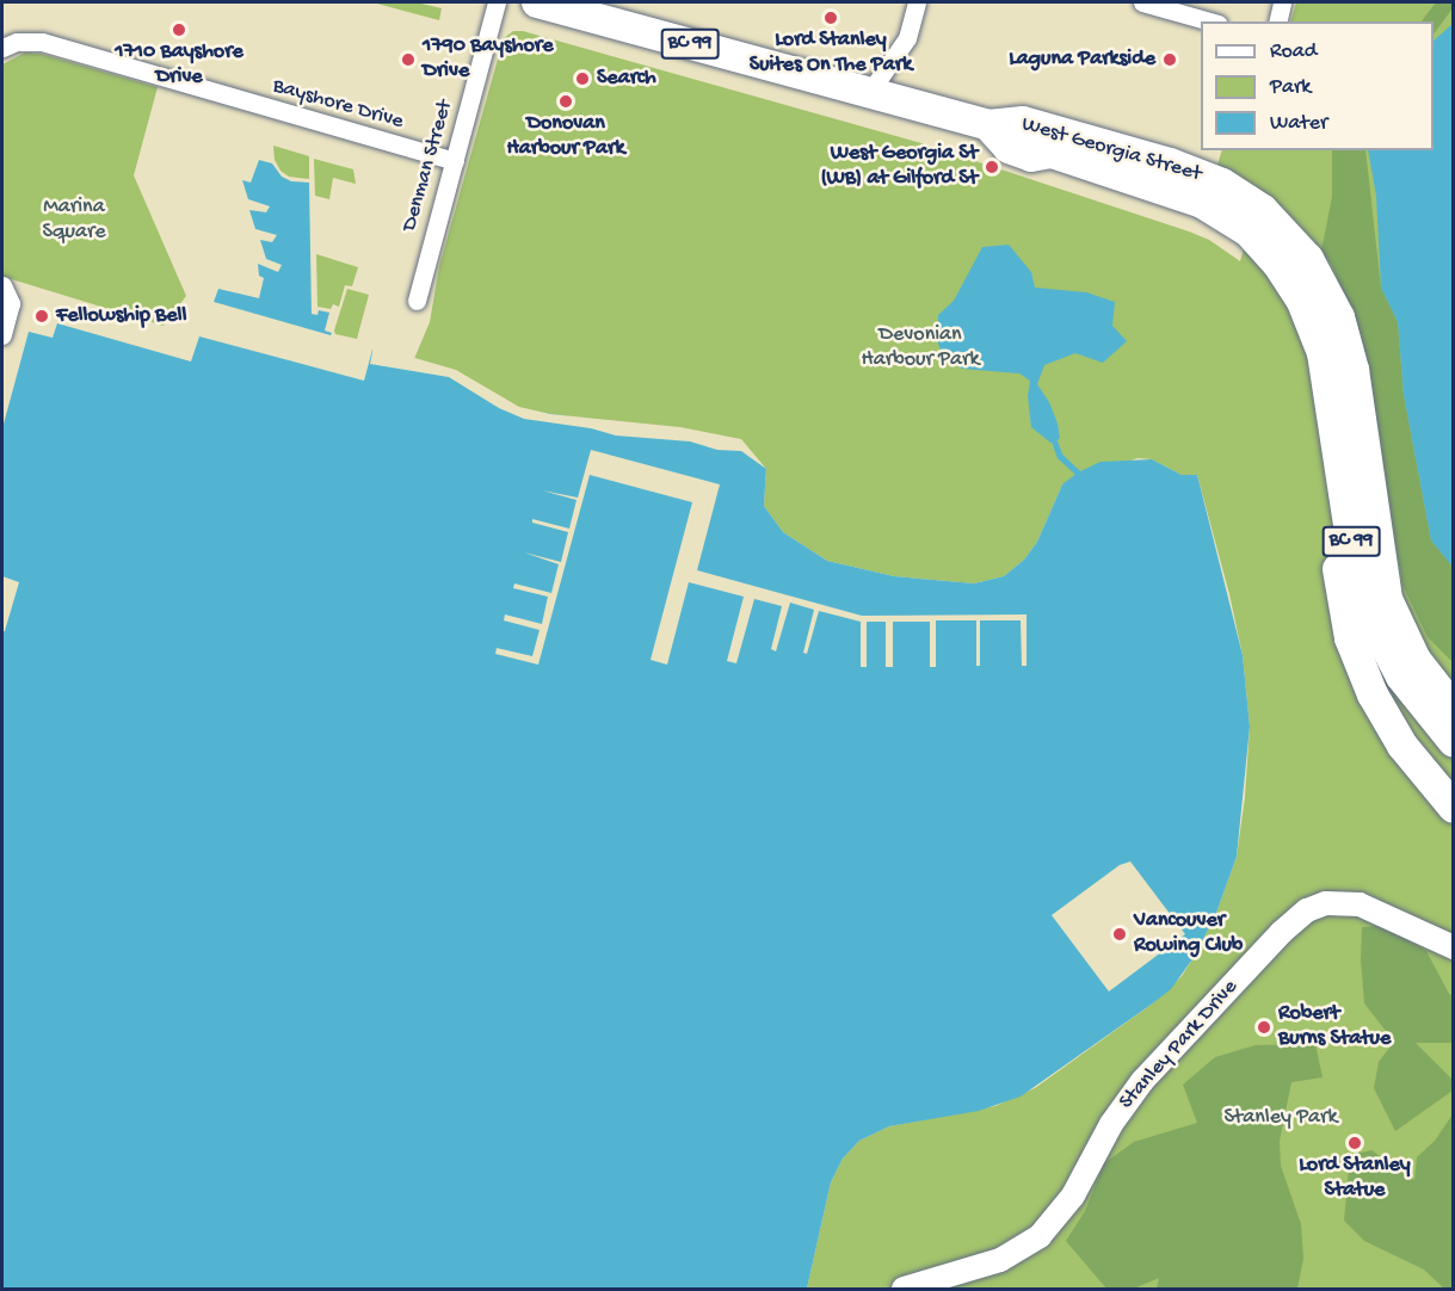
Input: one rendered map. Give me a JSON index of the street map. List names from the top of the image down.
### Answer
{
  "streets": {
    "highway": ["BC 99", "West Georgia Street"],
    "street": ["Bayshore Drive", "Denman Street", "Stanley Park Drive"]
  },
  "crossings": [
    ["BC 99", "West Georgia Street"],
    ["Bayshore Drive", "Denman Street"]
  ],
  "parks": ["Marina Square", "Devonian Harbour Park", "Stanley Park"],
  "places": [
    "Lord Stanley Suites On The Park",
    "1710 Bayshore Drive",
    "1790 Bayshore Drive",
    "Laguna Parkside",
    "Search",
    "Donovan Harbour Park",
    "West Georgia St (WB) at Gilford St",
    "Fellowship Bell",
    "Vancouver Rowing Club",
    "Robert Burns Statue",
    "Lord Stanley Statue"
  ],
  "legend": ["Road", "Park", "Water"]
}
